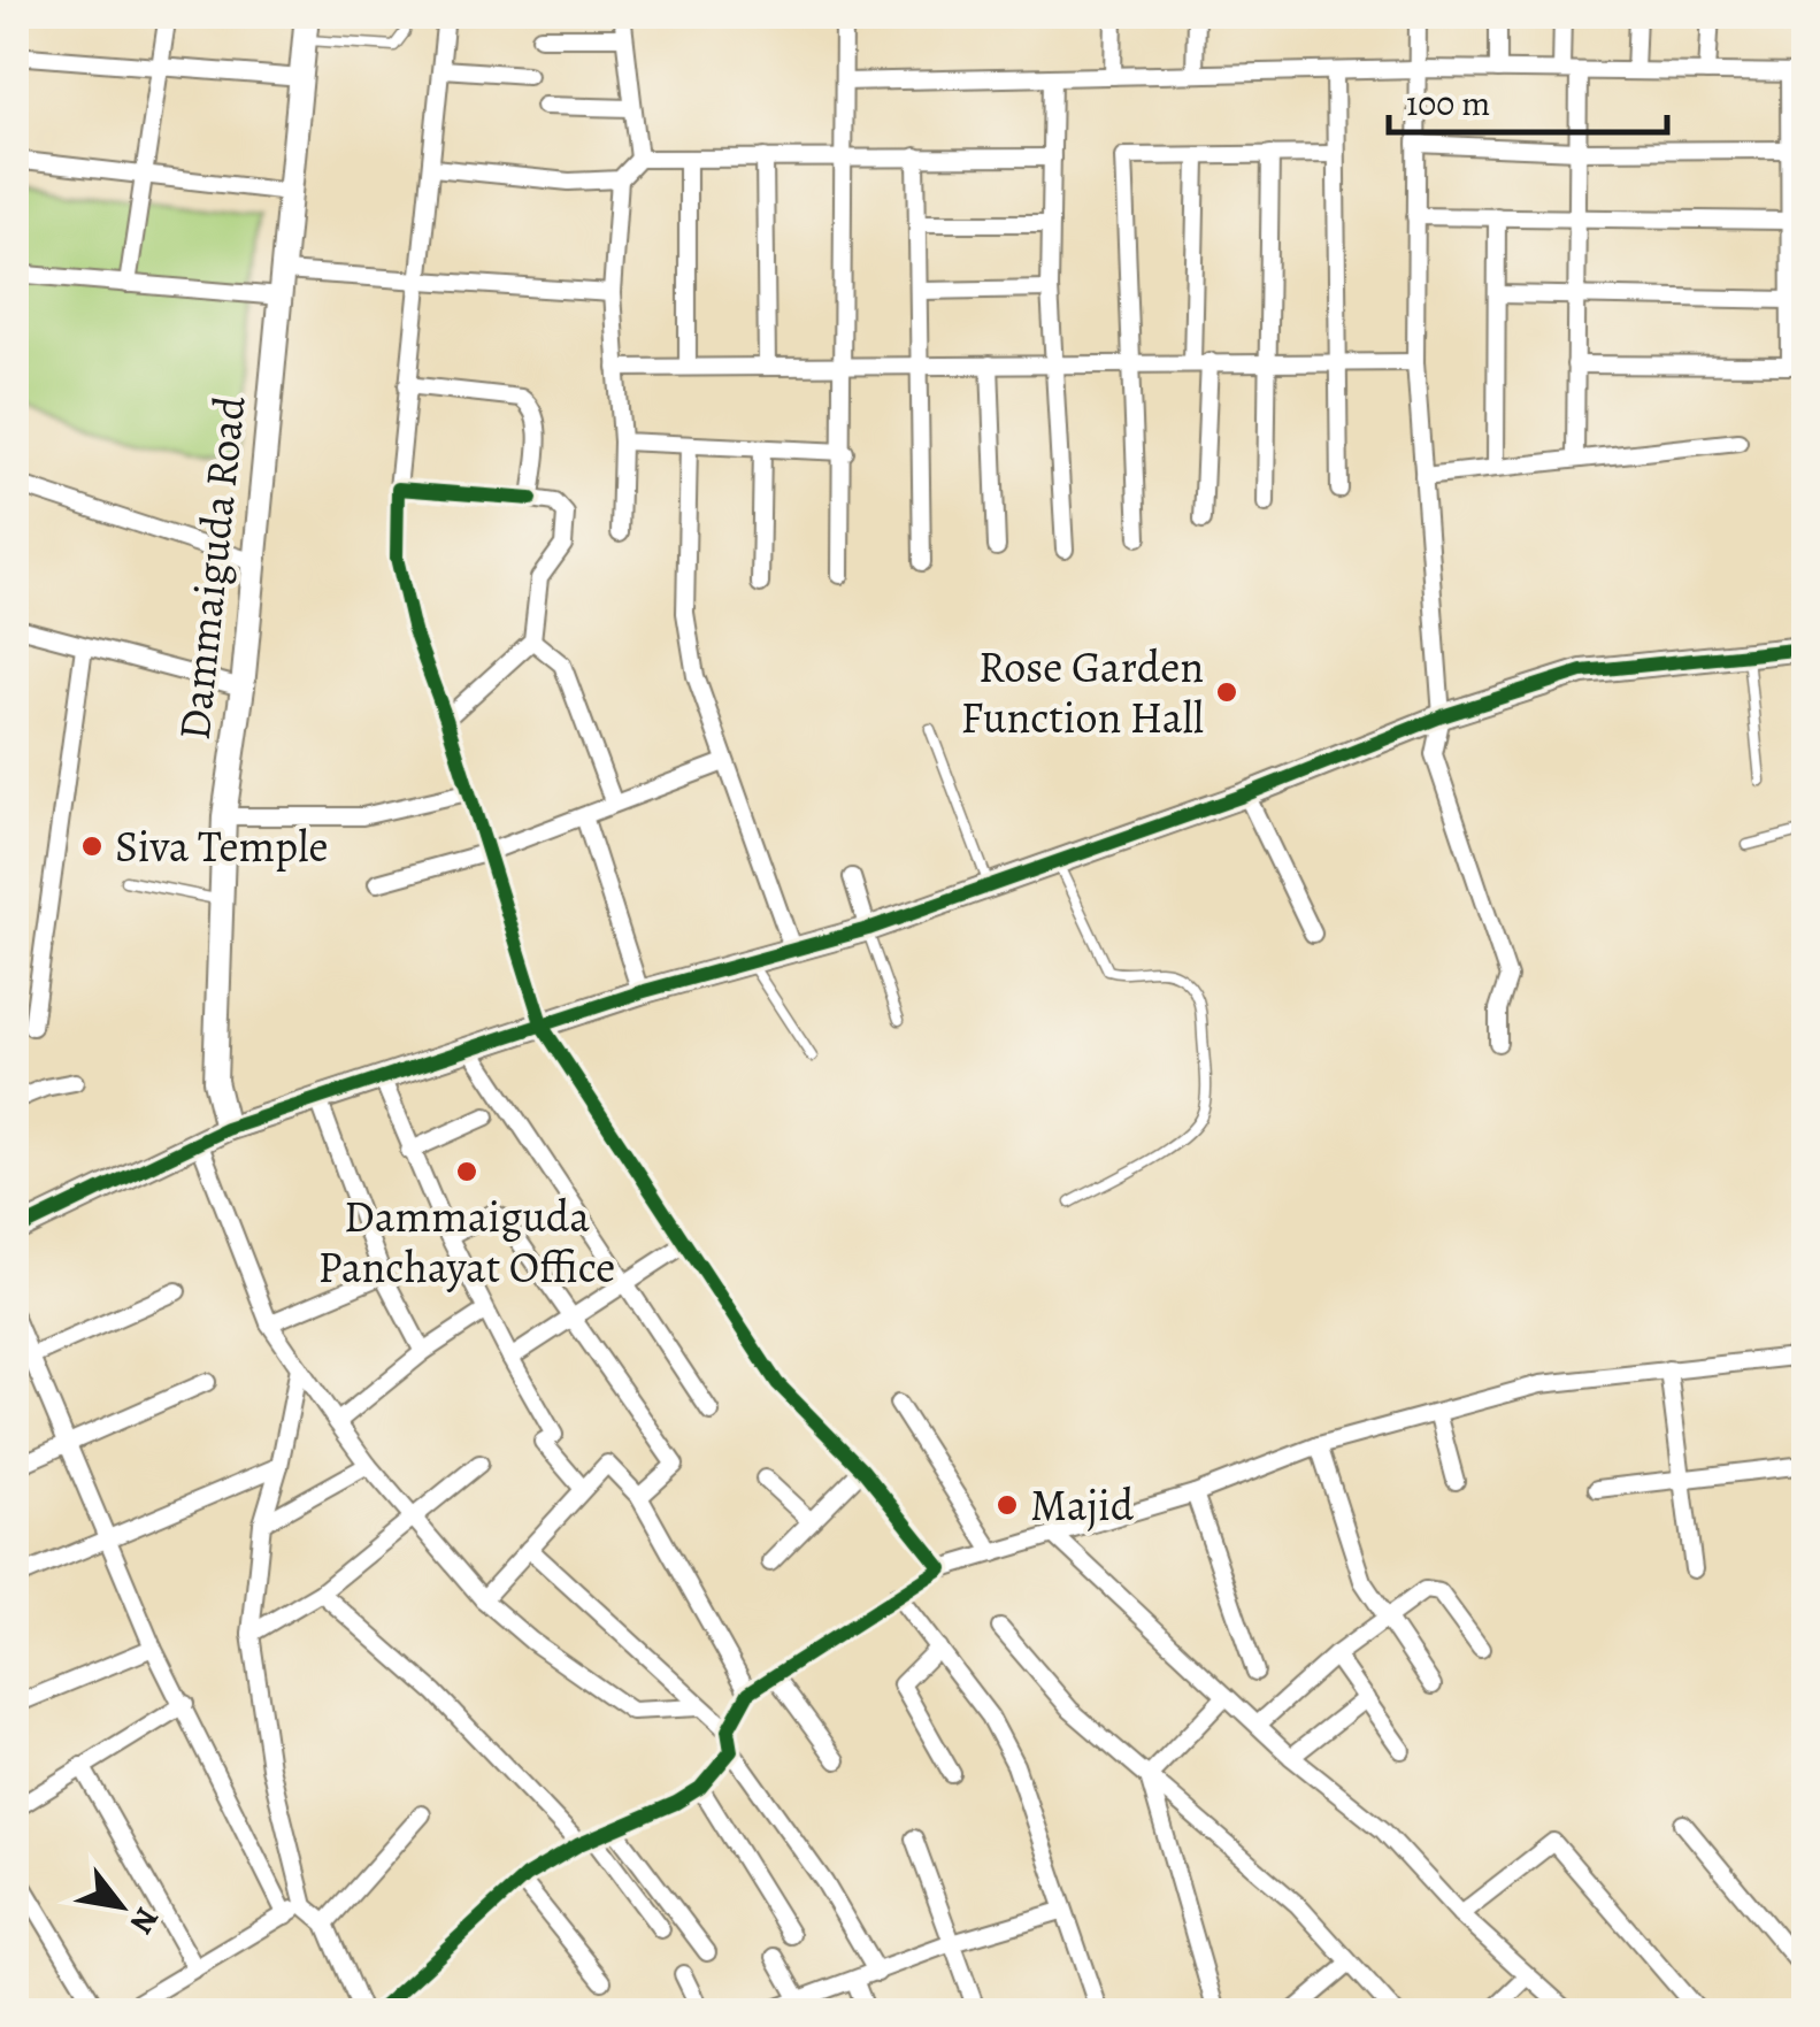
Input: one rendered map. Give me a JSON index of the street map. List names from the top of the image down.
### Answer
{
  "streets": {
    "street": ["Dammaiguda Road"]
  },
  "places": [
    "Rose Garden Function Hall",
    "Siva Temple",
    "Dammaiguda Panchayat Office",
    "Majid"
  ],
  "scale_bar": "100 m",
  "north": "bottom right"
}
